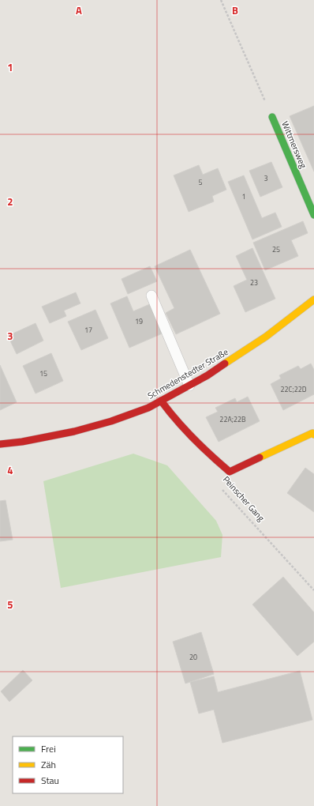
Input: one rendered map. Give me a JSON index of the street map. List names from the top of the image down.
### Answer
{
  "streets": {
    "main road": ["Wittmersweg", "Schmedenstedter Straße", "Peinscher Gang"]
  },
  "crossings": [
    ["Schmedenstedter Straße", "Peinscher Gang"]
  ],
  "house_numbers": [
    "3",
    "5",
    "1",
    "25",
    "23",
    "19",
    "17",
    "15",
    "22C;22D",
    "22A;22B",
    "20"
  ],
  "legend": ["Frei", "Zäh", "Stau"],
  "grid": {
    "columns": ["A", "B"],
    "rows": [
      "1",
      "2",
      "3",
      "4",
      "5"
    ]
  }
}
